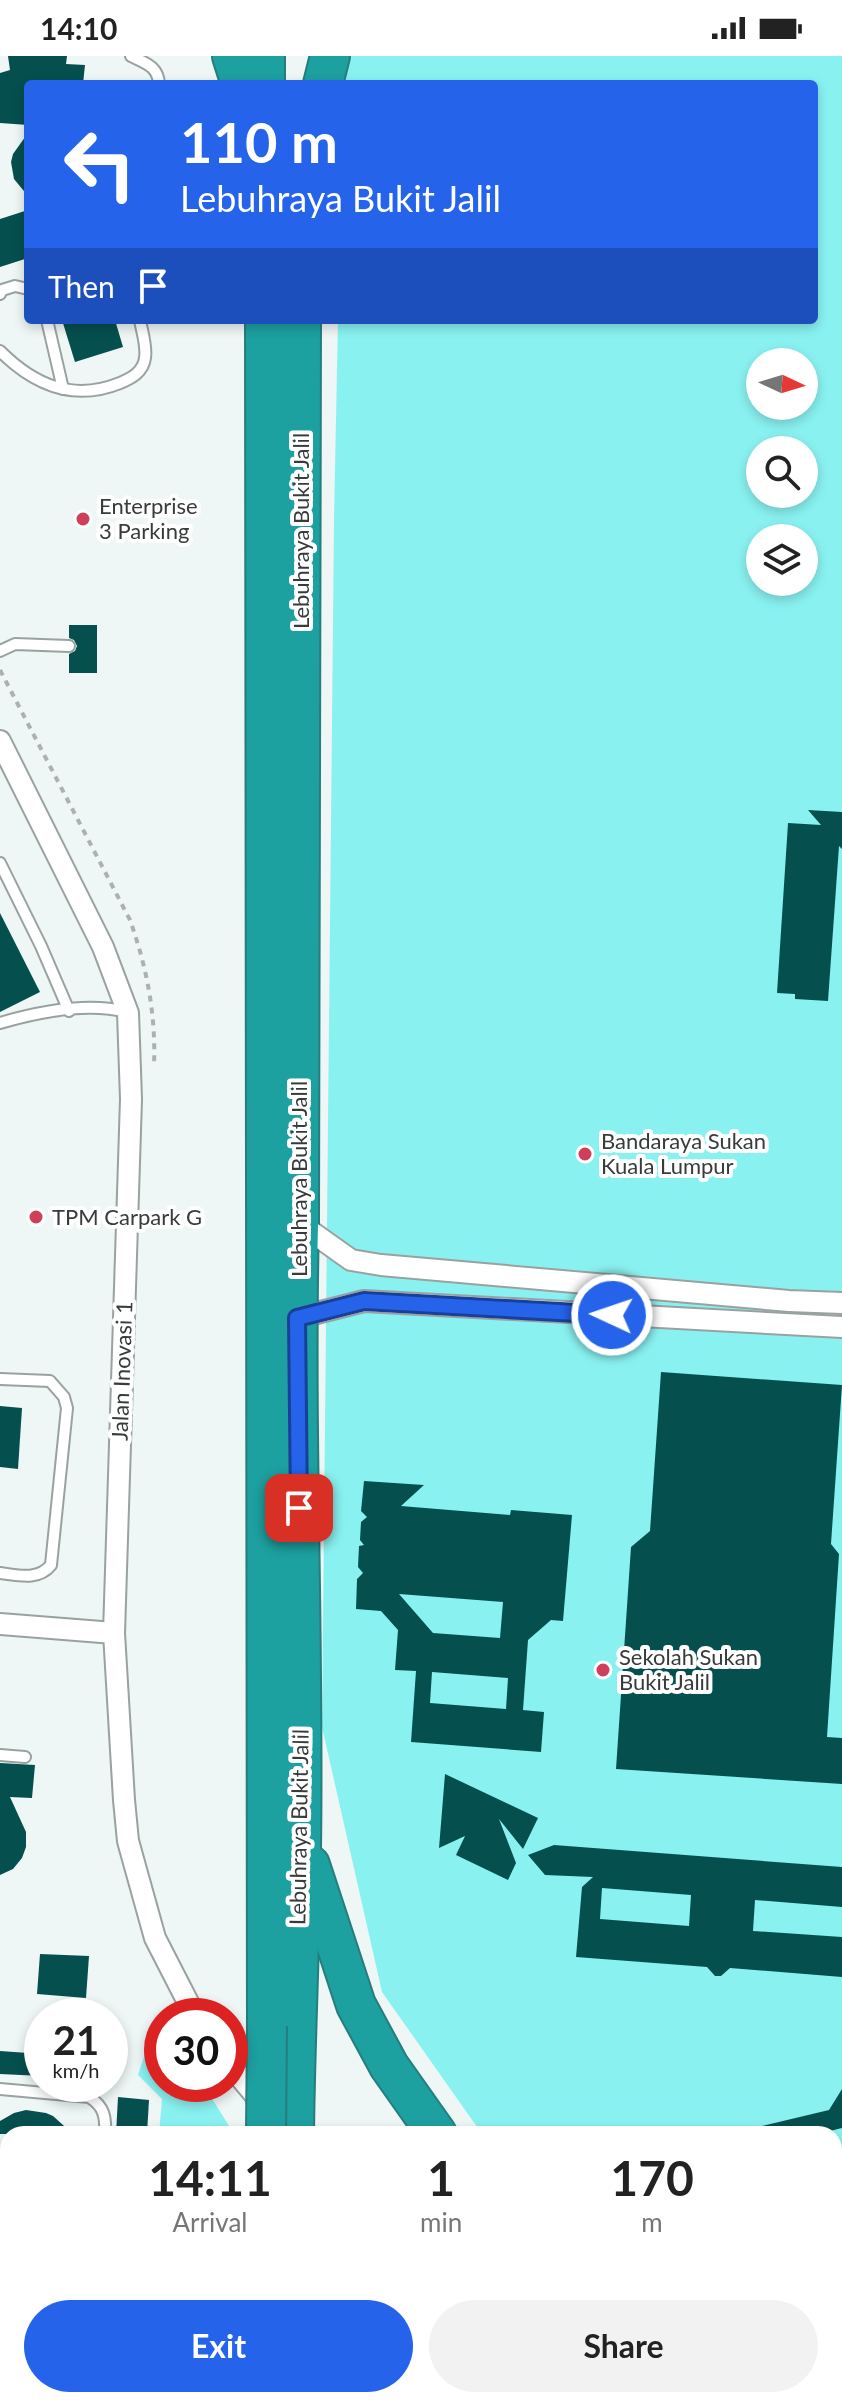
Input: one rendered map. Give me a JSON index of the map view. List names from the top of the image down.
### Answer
{
  "streets": {
    "highway": ["Lebuhraya Bukit Jalil"],
    "street": ["Jalan Inovasi 1"]
  },
  "places": [
    "Enterprise 3 Parking",
    "Bandaraya Sukan Kuala Lumpur",
    "TPM Carpark G",
    "Sekolah Sukan Bukit Jalil"
  ],
  "north": "right",
  "page": {
    "status": "14:10",
    "turn": ["110 m", "Lebuhraya Bukit Jalil"],
    "then": "Then",
    "speed": "21 km/h",
    "limit": "30",
    "eta": [
      "14:11",
      "Arrival",
      "1",
      "min",
      "170",
      "m"
    ],
    "buttons": ["Exit", "Share"]
  }
}
